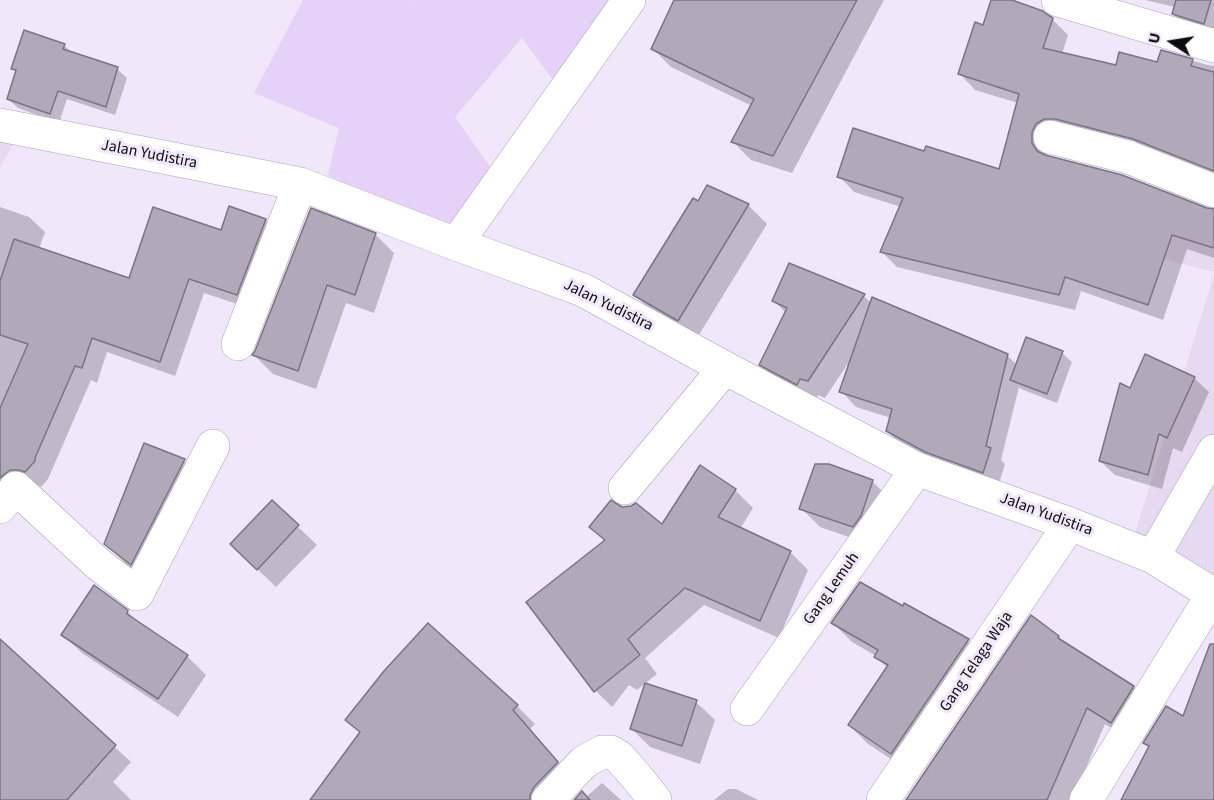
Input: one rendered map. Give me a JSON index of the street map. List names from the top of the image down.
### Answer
{
  "streets": {
    "street": ["Jalan Yudistira", "Gang Lemuh", "Gang Telaga Waja"]
  },
  "crossings": [
    ["Jalan Yudistira", "Gang Lemuh"],
    ["Jalan Yudistira", "Gang Telaga Waja"]
  ],
  "north": "left"
}
